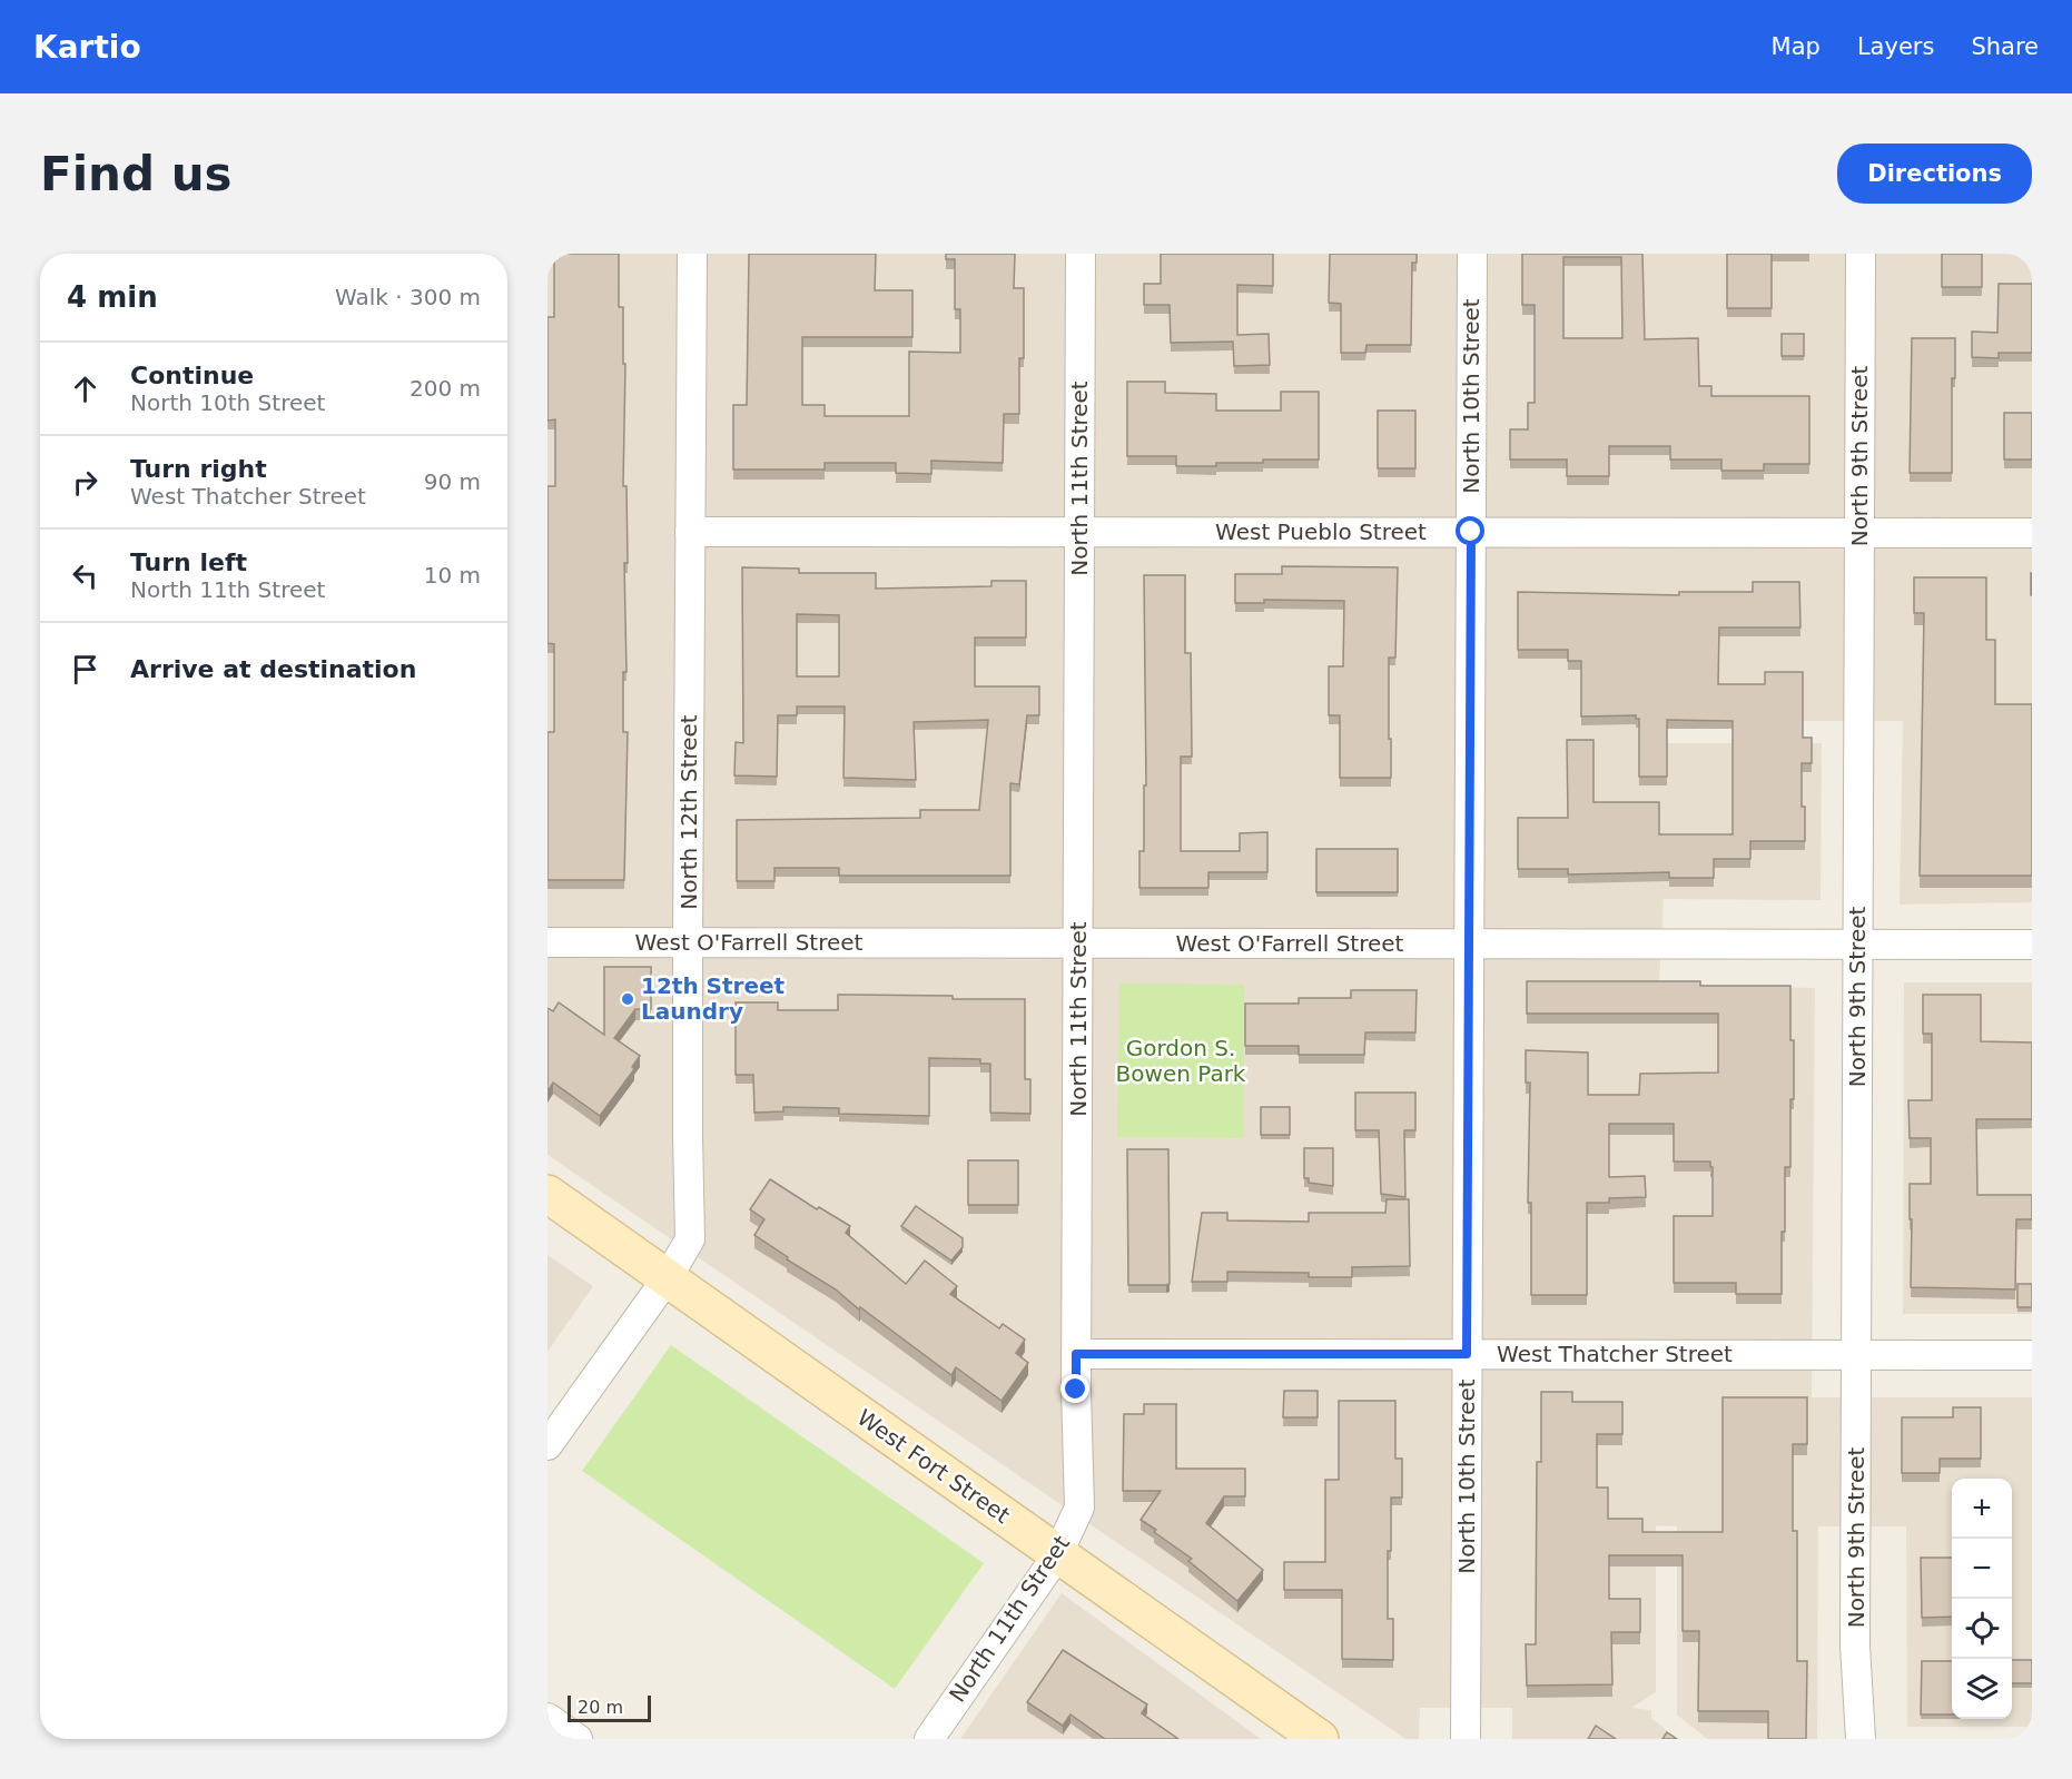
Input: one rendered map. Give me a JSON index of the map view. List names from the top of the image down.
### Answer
{
  "streets": {
    "street": [
      "North 10th Street",
      "North 9th Street",
      "North 11th Street",
      "West Pueblo Street",
      "North 12th Street",
      "West O'Farrell Street",
      "West Thatcher Street",
      "West Fort Street"
    ]
  },
  "crossings": [
    ["North 10th Street", "West Pueblo Street"],
    ["North 10th Street", "West O'Farrell Street"],
    ["North 10th Street", "West Thatcher Street"],
    ["North 9th Street", "West Pueblo Street"],
    ["North 9th Street", "West O'Farrell Street"],
    ["North 9th Street", "West Thatcher Street"],
    ["North 11th Street", "West Pueblo Street"],
    ["North 11th Street", "West O'Farrell Street"],
    ["North 11th Street", "West Thatcher Street"],
    ["North 11th Street", "West Fort Street"],
    ["West Pueblo Street", "North 12th Street"],
    ["North 12th Street", "West O'Farrell Street"],
    ["North 12th Street", "West Fort Street"]
  ],
  "parks": ["Gordon S. Bowen Park"],
  "places": ["12th Street Laundry"],
  "scale_bar": "20 m",
  "page": {
    "header": "Kartio",
    "nav": ["Map", "Layers", "Share"],
    "buttons": "Directions",
    "title": "Find us",
    "heading": ["4 min", "Walk · 300 m"],
    "list": [
      ["Continue", "North 10th Street", "200 m"],
      ["Turn right", "West Thatcher Street", "90 m"],
      ["Turn left", "North 11th Street", "10 m"],
      "Arrive at destination"
    ],
    "map_buttons": ["+", "−"],
    "scale": "20 m"
  }
}
